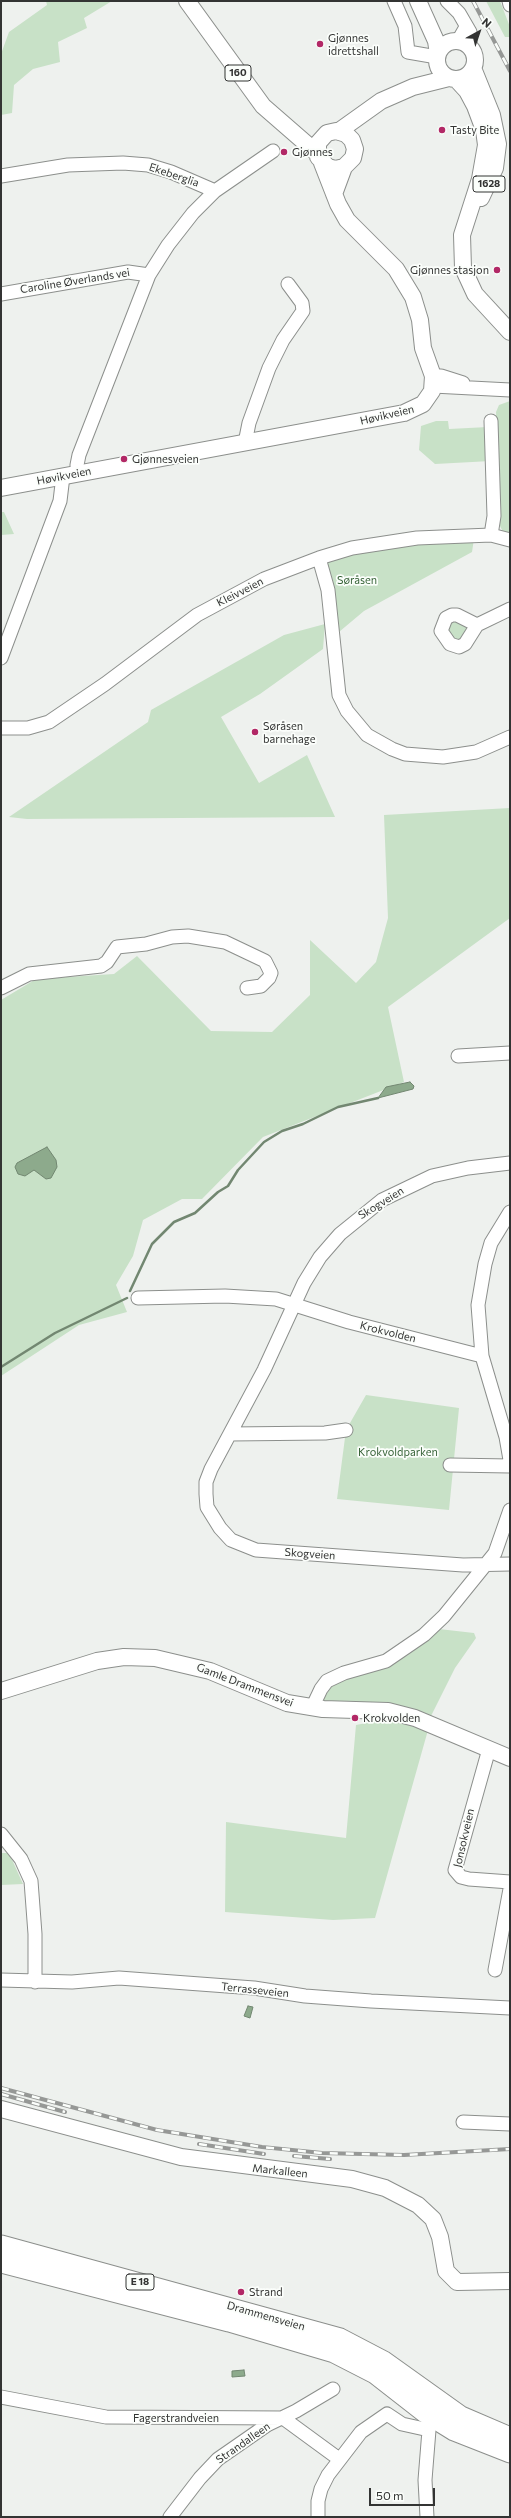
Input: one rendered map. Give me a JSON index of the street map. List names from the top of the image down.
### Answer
{
  "streets": {
    "highway": ["E 18", "Drammensveien"],
    "main road": [
      "160",
      "1628",
      "Høvikveien",
      "Gamle Drammensvei",
      "Markalleen"
    ],
    "street": [
      "Ekeberglia",
      "Caroline Øverlands vei",
      "Kleivveien",
      "Skogveien",
      "Krokvolden",
      "Jonsokveien",
      "Terrasseveien",
      "Fagerstrandveien",
      "Strandalleen"
    ]
  },
  "crossings": [
    ["Ekeberglia", "Caroline Øverlands vei"],
    ["Skogveien", "Krokvolden"],
    ["Gamle Drammensvei", "Jonsokveien"],
    ["Fagerstrandveien", "Strandalleen"]
  ],
  "parks": ["Søråsen", "Krokvoldparken"],
  "places": [
    "Gjønnes idrettshall",
    "Tasty Bite",
    "Gjønnes",
    "Gjønnes stasjon",
    "Gjønnesveien",
    "Søråsen barnehage",
    "Krokvolden",
    "Strand"
  ],
  "scale_bar": "50 m",
  "north": "top right"
}
